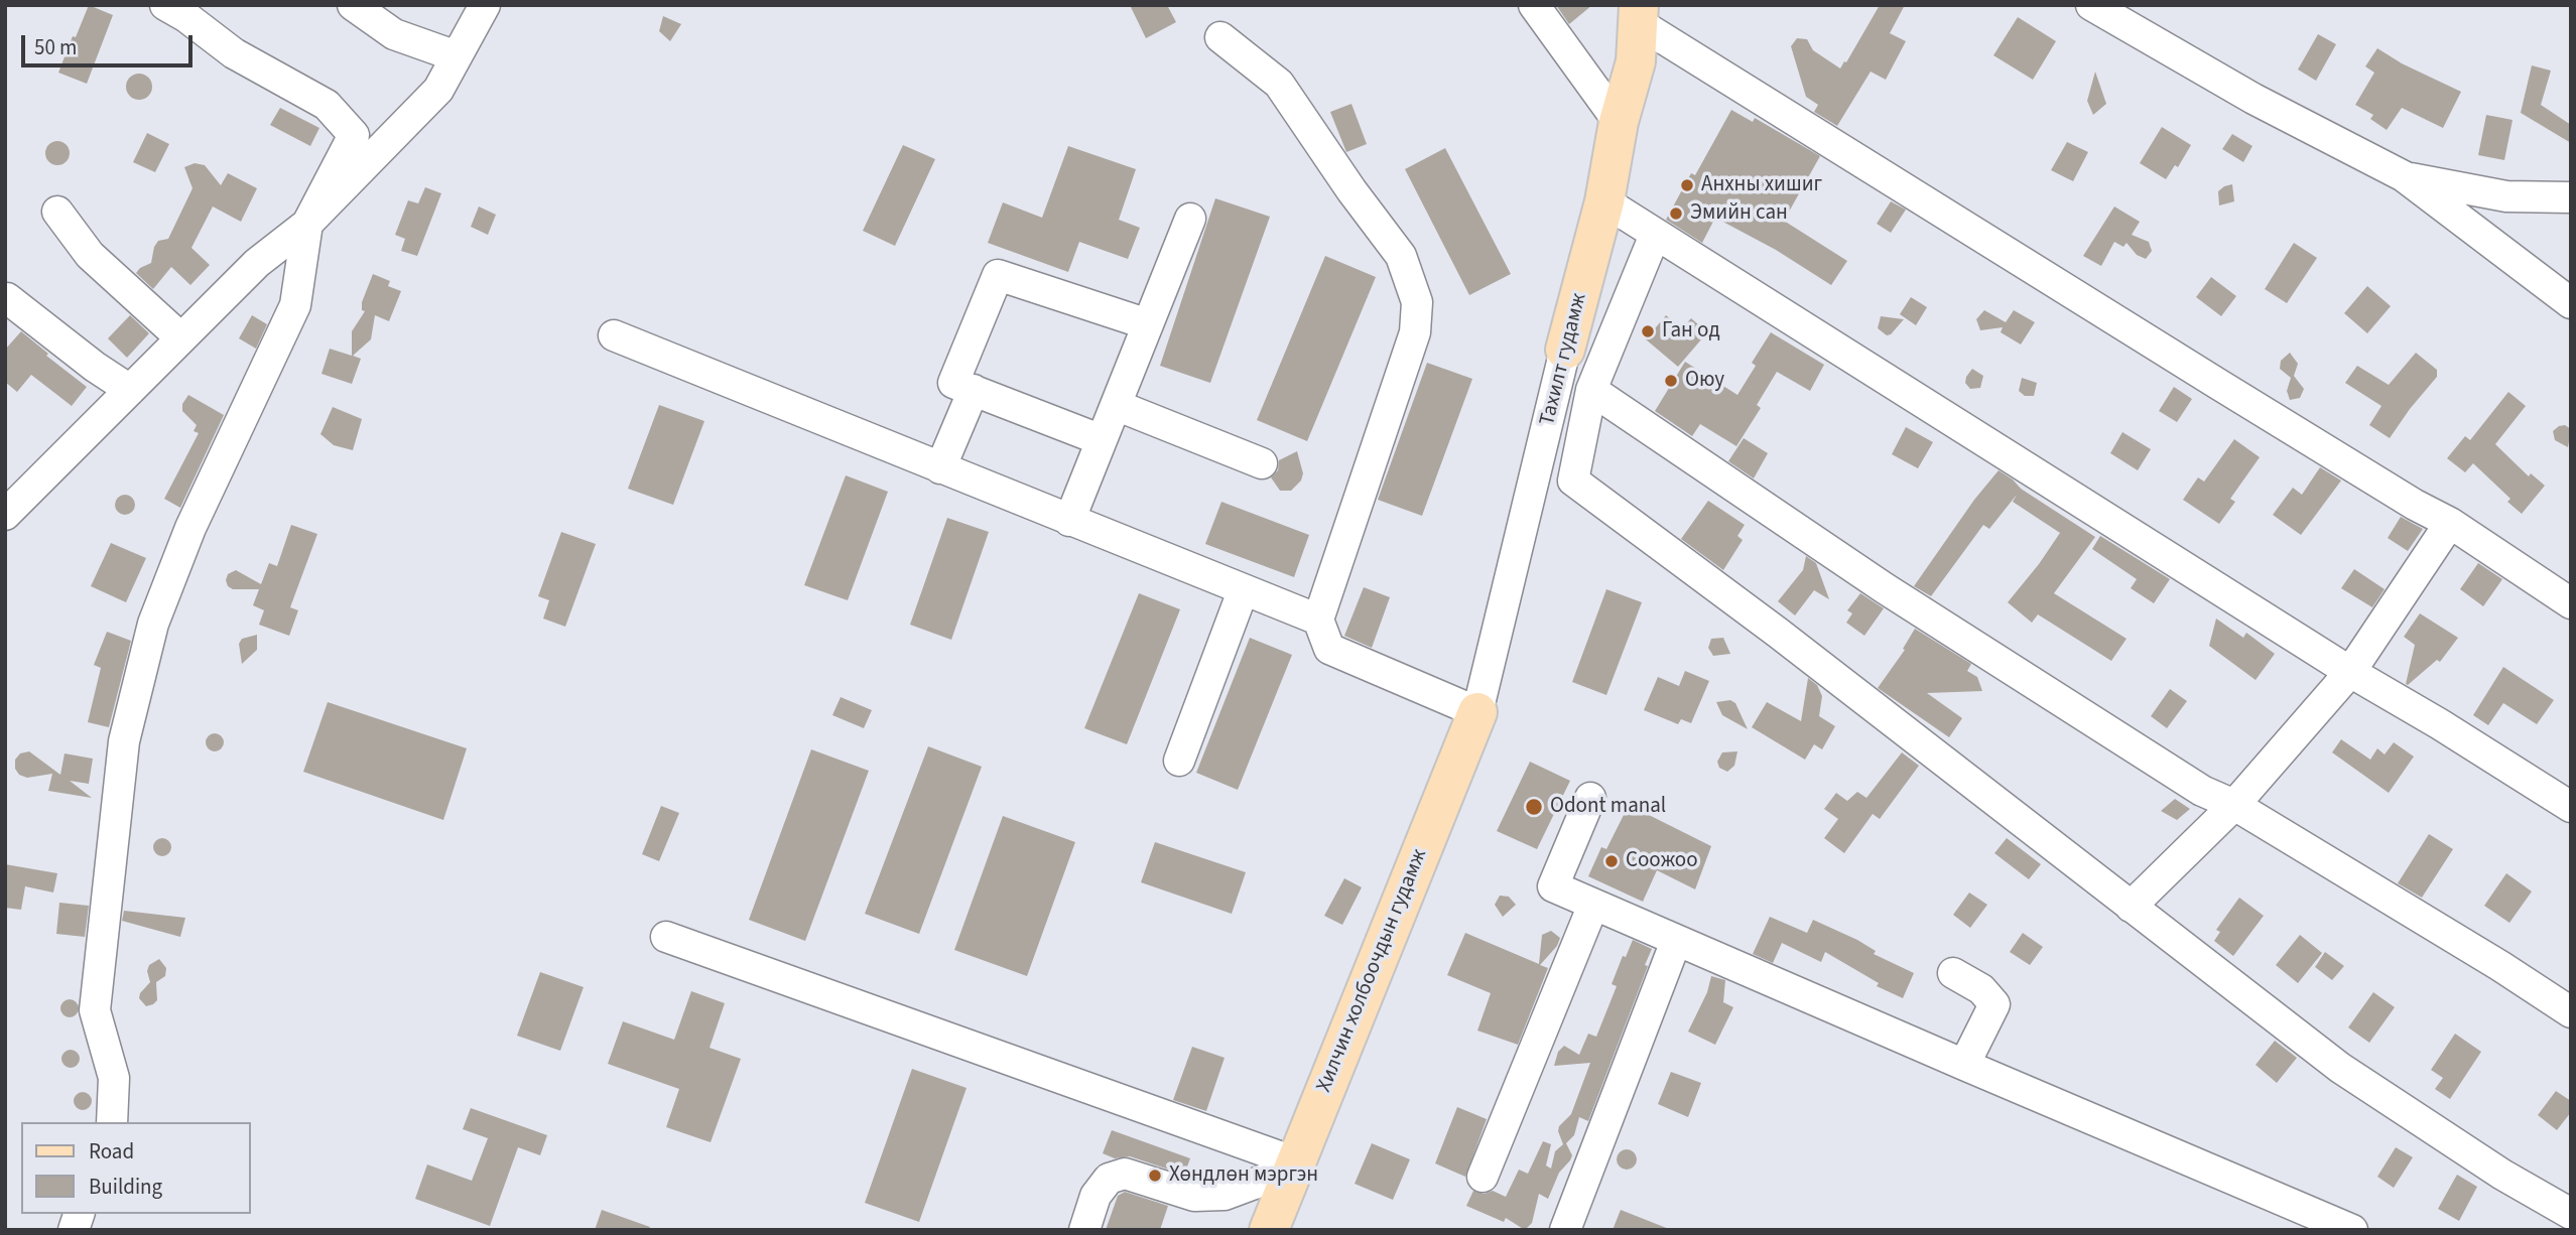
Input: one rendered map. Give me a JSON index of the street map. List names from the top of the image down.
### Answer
{
  "streets": {
    "main road": ["Тахилт гудамж", "Хилчин холбоочдын гудамж"]
  },
  "crossings": [
    ["Тахилт гудамж", "Хилчин холбоочдын гудамж"]
  ],
  "places": [
    "Анхны хишиг",
    "Эмийн сан",
    "Ган од",
    "Оюу",
    "Odont manal",
    "Соожоо",
    "Хөндлөн мэргэн"
  ],
  "legend": ["Road", "Building"],
  "scale_bar": "50 m"
}
